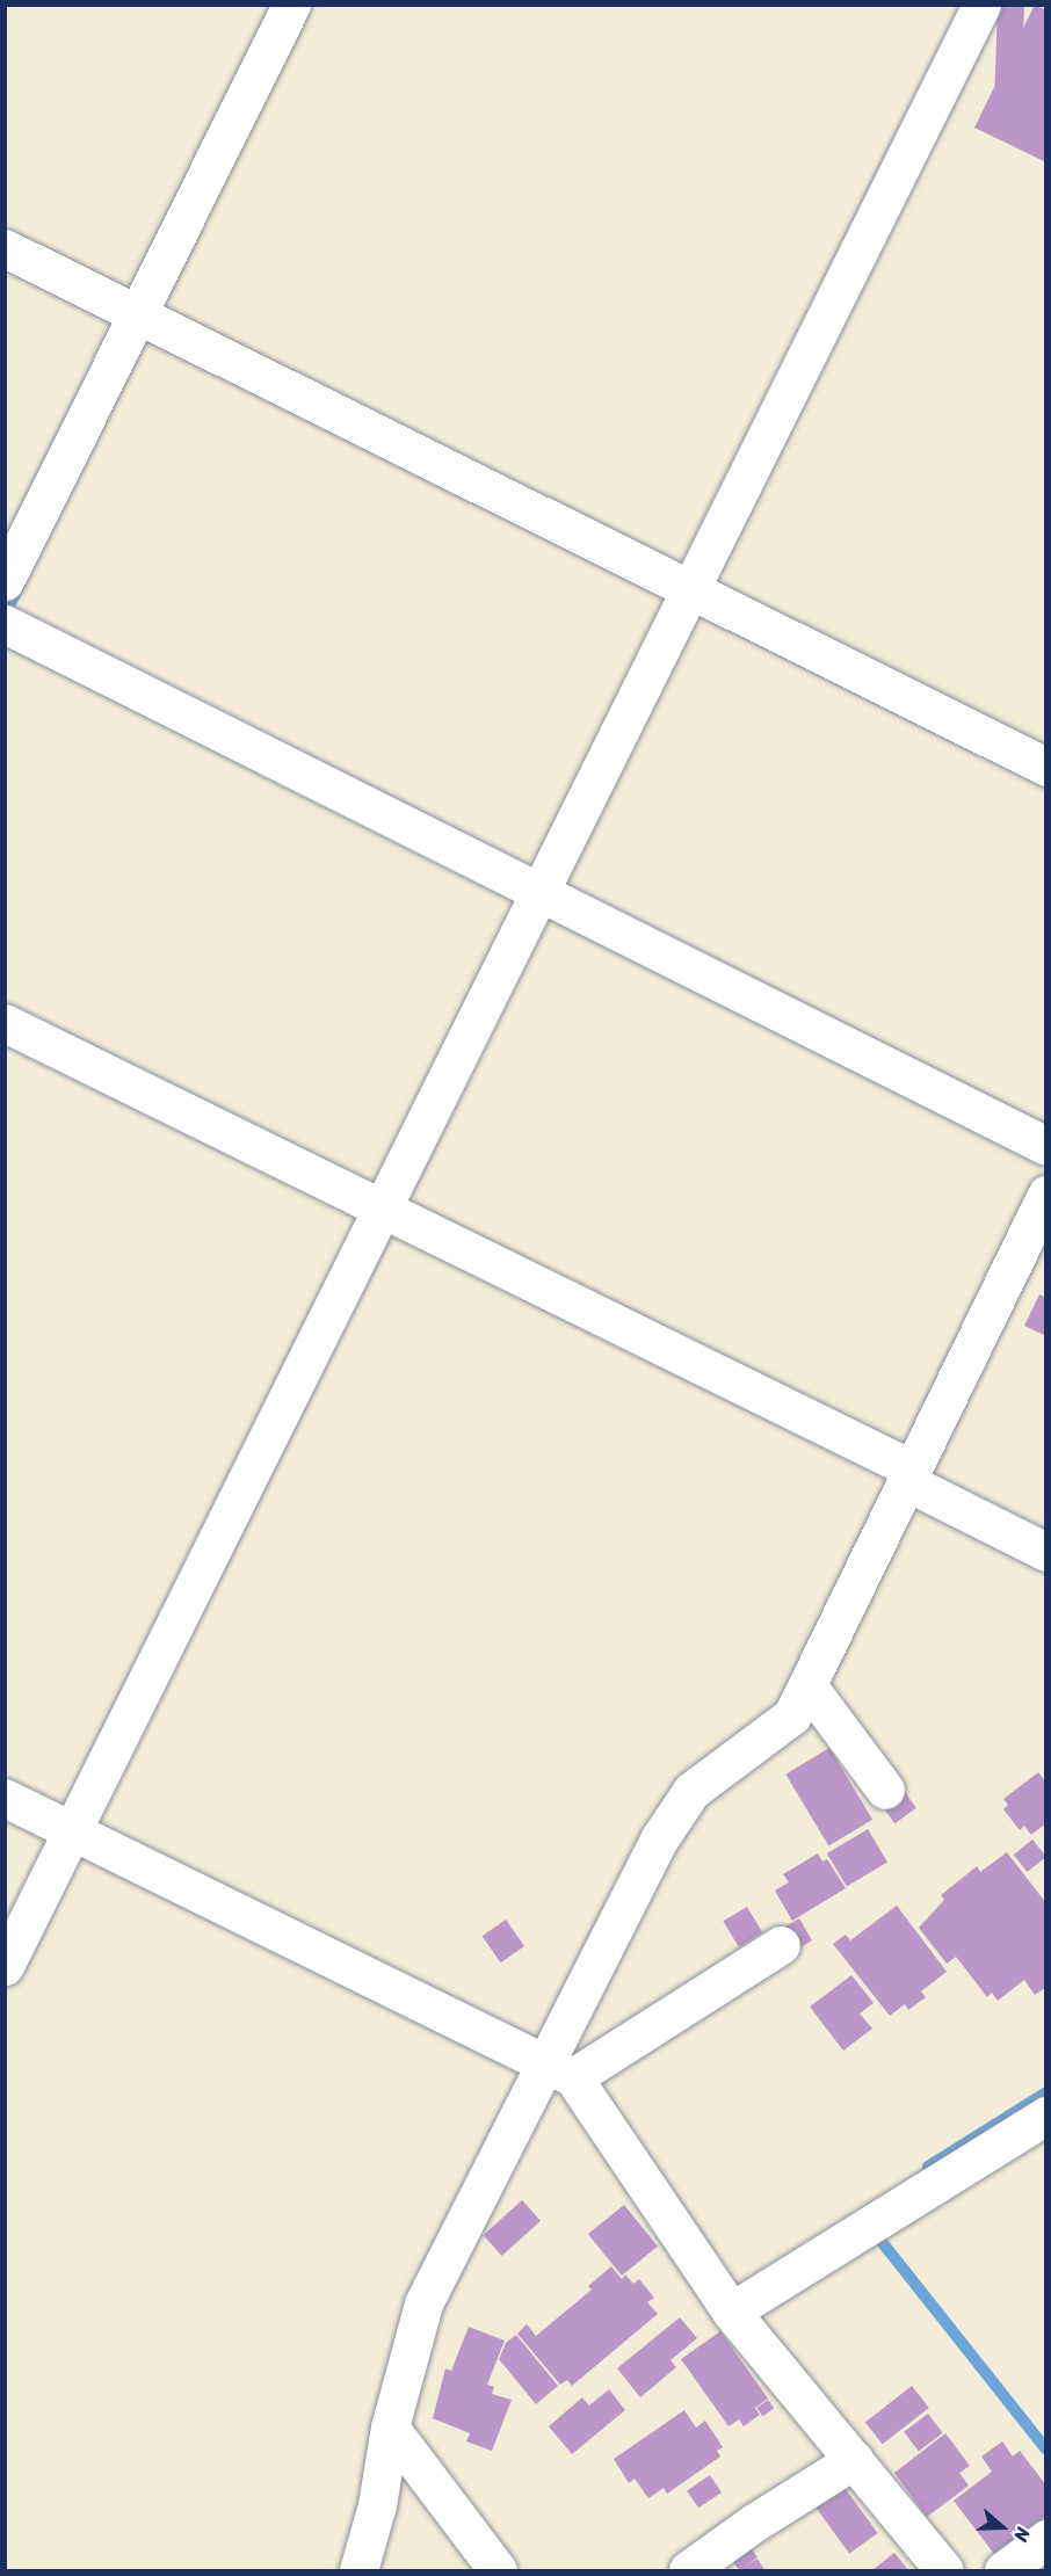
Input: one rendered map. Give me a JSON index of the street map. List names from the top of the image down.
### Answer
{
  "north": "right"
}
